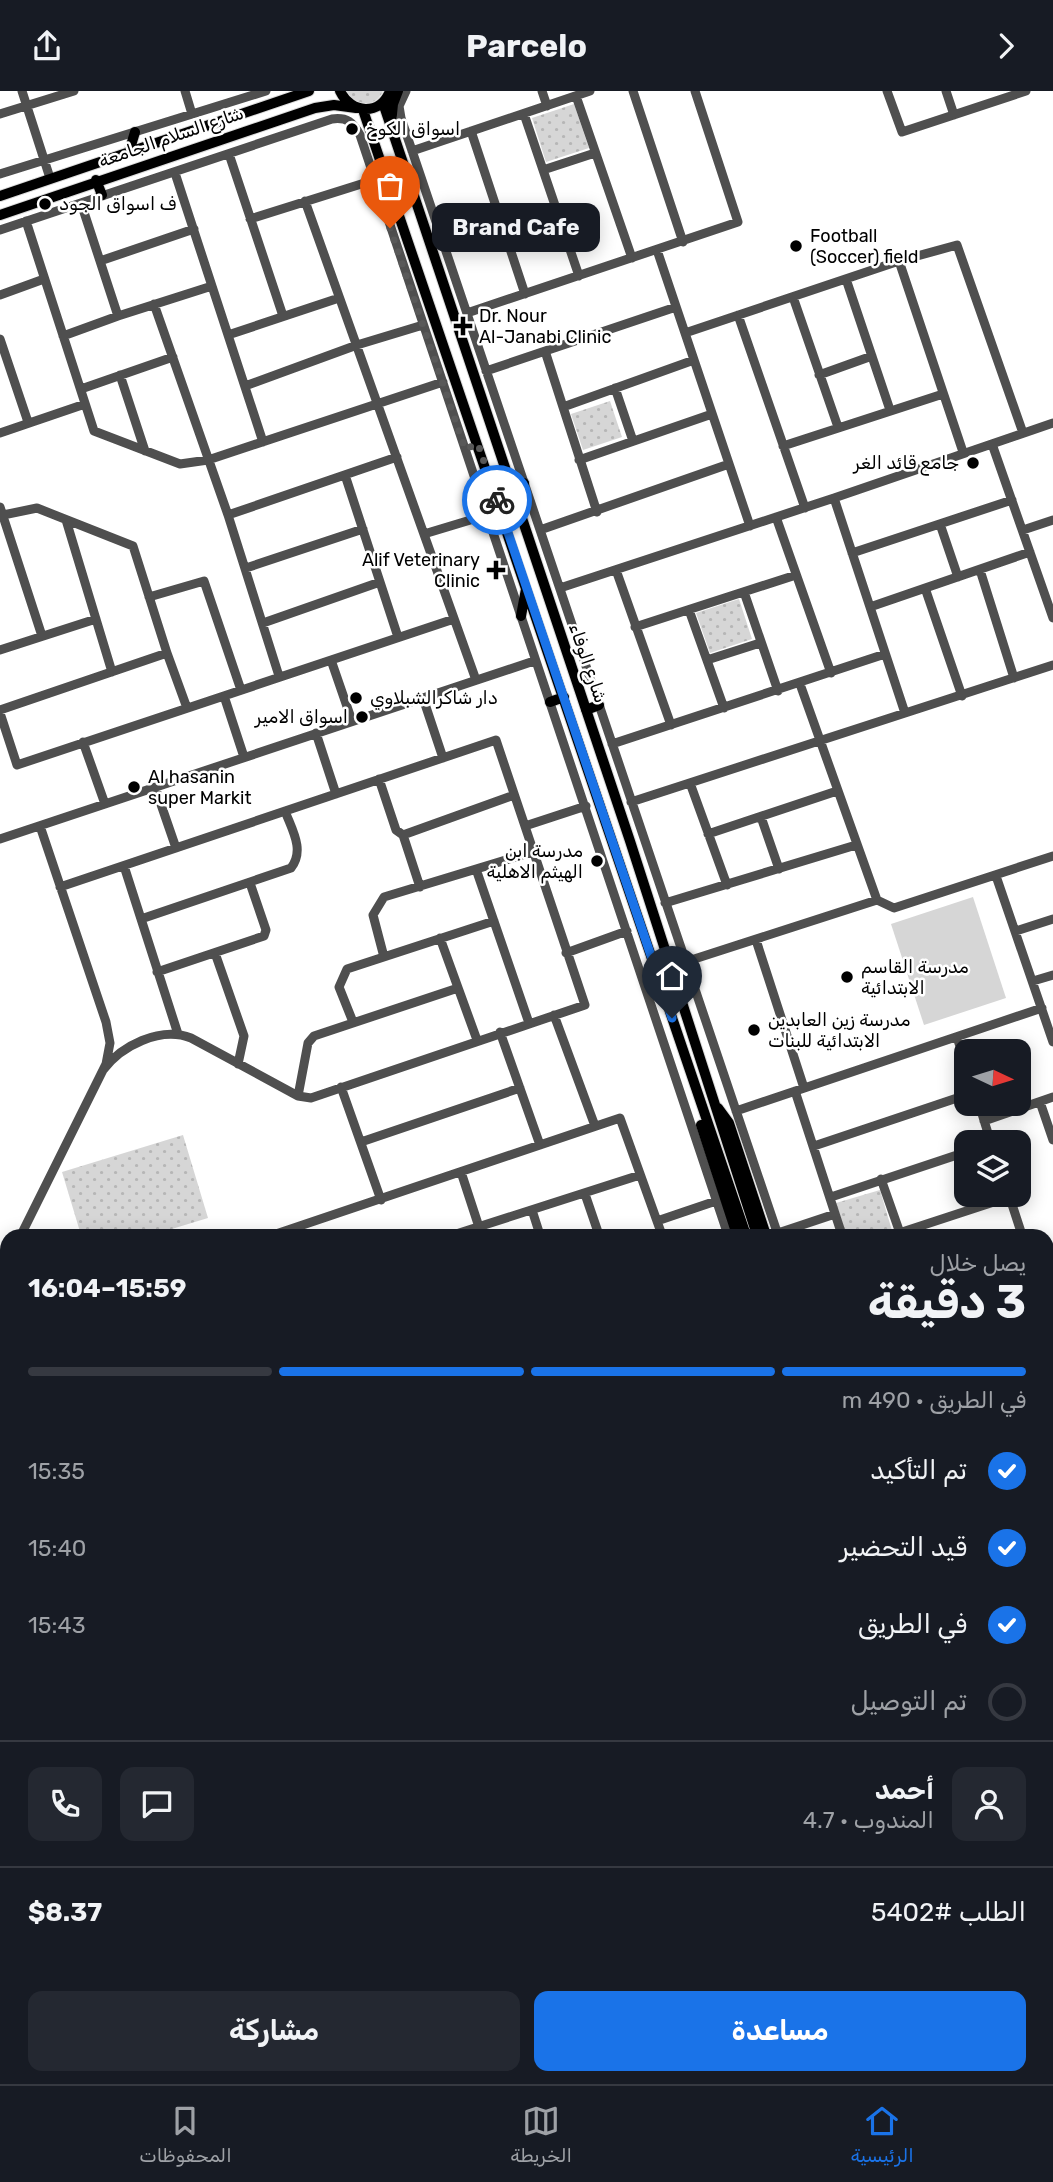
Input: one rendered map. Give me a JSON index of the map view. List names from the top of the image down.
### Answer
{
  "streets": {
    "main road": ["شارع السلام الجامعة", "شارع الوفاء"]
  },
  "crossings": [
    ["شارع السلام الجامعة", "شارع الوفاء"]
  ],
  "places": {
    "other": [
      "اسواق الكوخ",
      "ف اسواق الجود",
      "Brand Cafe",
      "Football (Soccer) field",
      "جامع قائد الغر",
      "دار شاكرالشبلاوي",
      "اسواق الامير",
      "Al hasanin super Markit",
      "مدرسة ابن الهيثم الاهلية",
      "مدرسة القاسم الابتدائية",
      "مدرسة زين العابدين الابتدائية للبنات"
    ],
    "health": ["Dr. Nour Al-Janabi Clinic", "Alif Veterinary Clinic"]
  },
  "north": "right",
  "page": {
    "header": "Parcelo",
    "bubble": "Brand Cafe",
    "heading": ["3 دقيقة", "يصل خلال", "15:59–16:04"],
    "panel": [
      "أحمد",
      "المندوب · 4.7",
      "الطلب #5402",
      "$8.37"
    ],
    "bar": "في الطريق · 490 m",
    "list": [
      ["تم التأكيد", "15:35"],
      ["قيد التحضير", "15:40"],
      ["في الطريق", "15:43"],
      "تم التوصيل"
    ],
    "buttons": ["مساعدة", "مشاركة"],
    "tabs": ["الرئيسية", "الخريطة", "المحفوظات"]
  }
}
